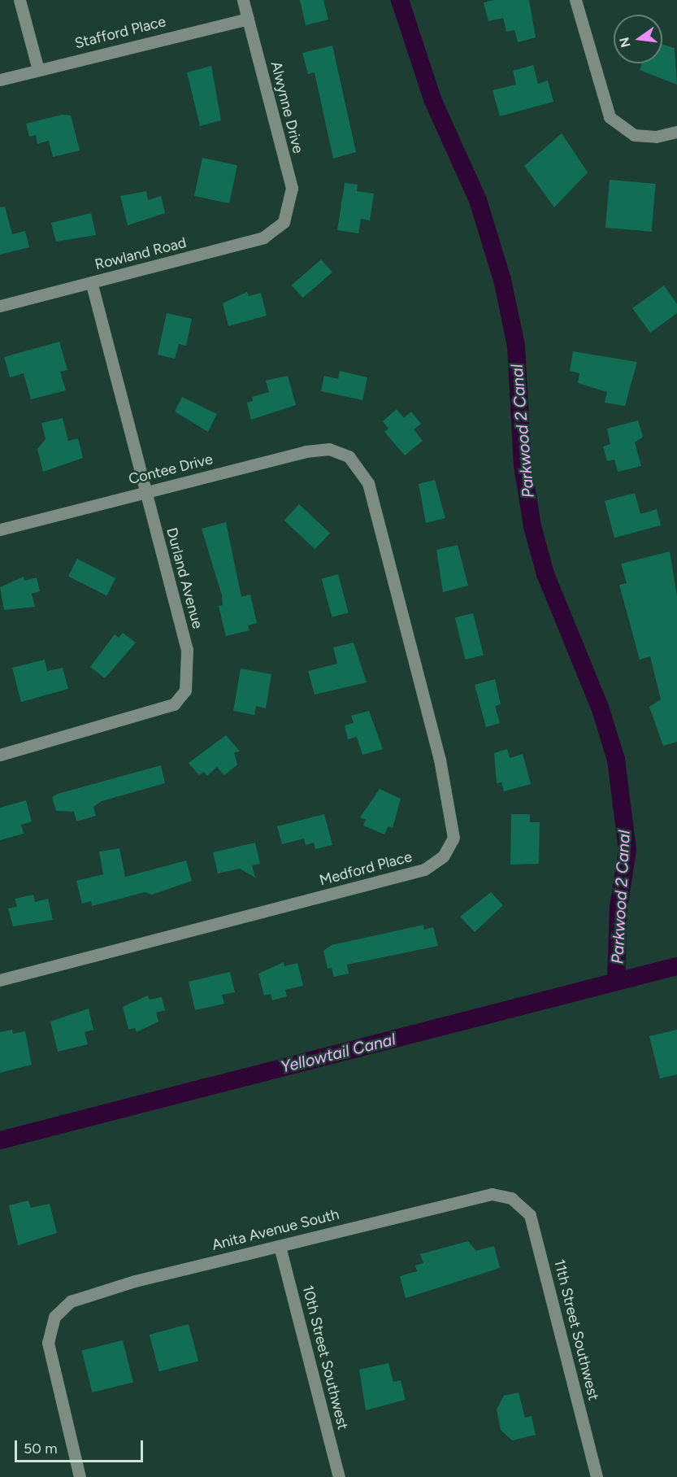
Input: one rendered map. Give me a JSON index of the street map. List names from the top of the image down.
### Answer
{
  "streets": {
    "street": [
      "Stafford Place",
      "Alwynne Drive",
      "Rowland Road",
      "Contee Drive",
      "Durland Avenue",
      "Medford Place",
      "Anita Avenue South",
      "11th Street Southwest",
      "10th Street Southwest"
    ]
  },
  "crossings": [
    ["Stafford Place", "Alwynne Drive"],
    ["Alwynne Drive", "Rowland Road"],
    ["Rowland Road", "Durland Avenue"],
    ["Contee Drive", "Durland Avenue"],
    ["Contee Drive", "Medford Place"],
    ["Anita Avenue South", "11th Street Southwest"],
    ["Anita Avenue South", "10th Street Southwest"]
  ],
  "water": ["Parkwood 2 Canal", "Yellowtail Canal"],
  "scale_bar": "50 m",
  "north": "left"
}
